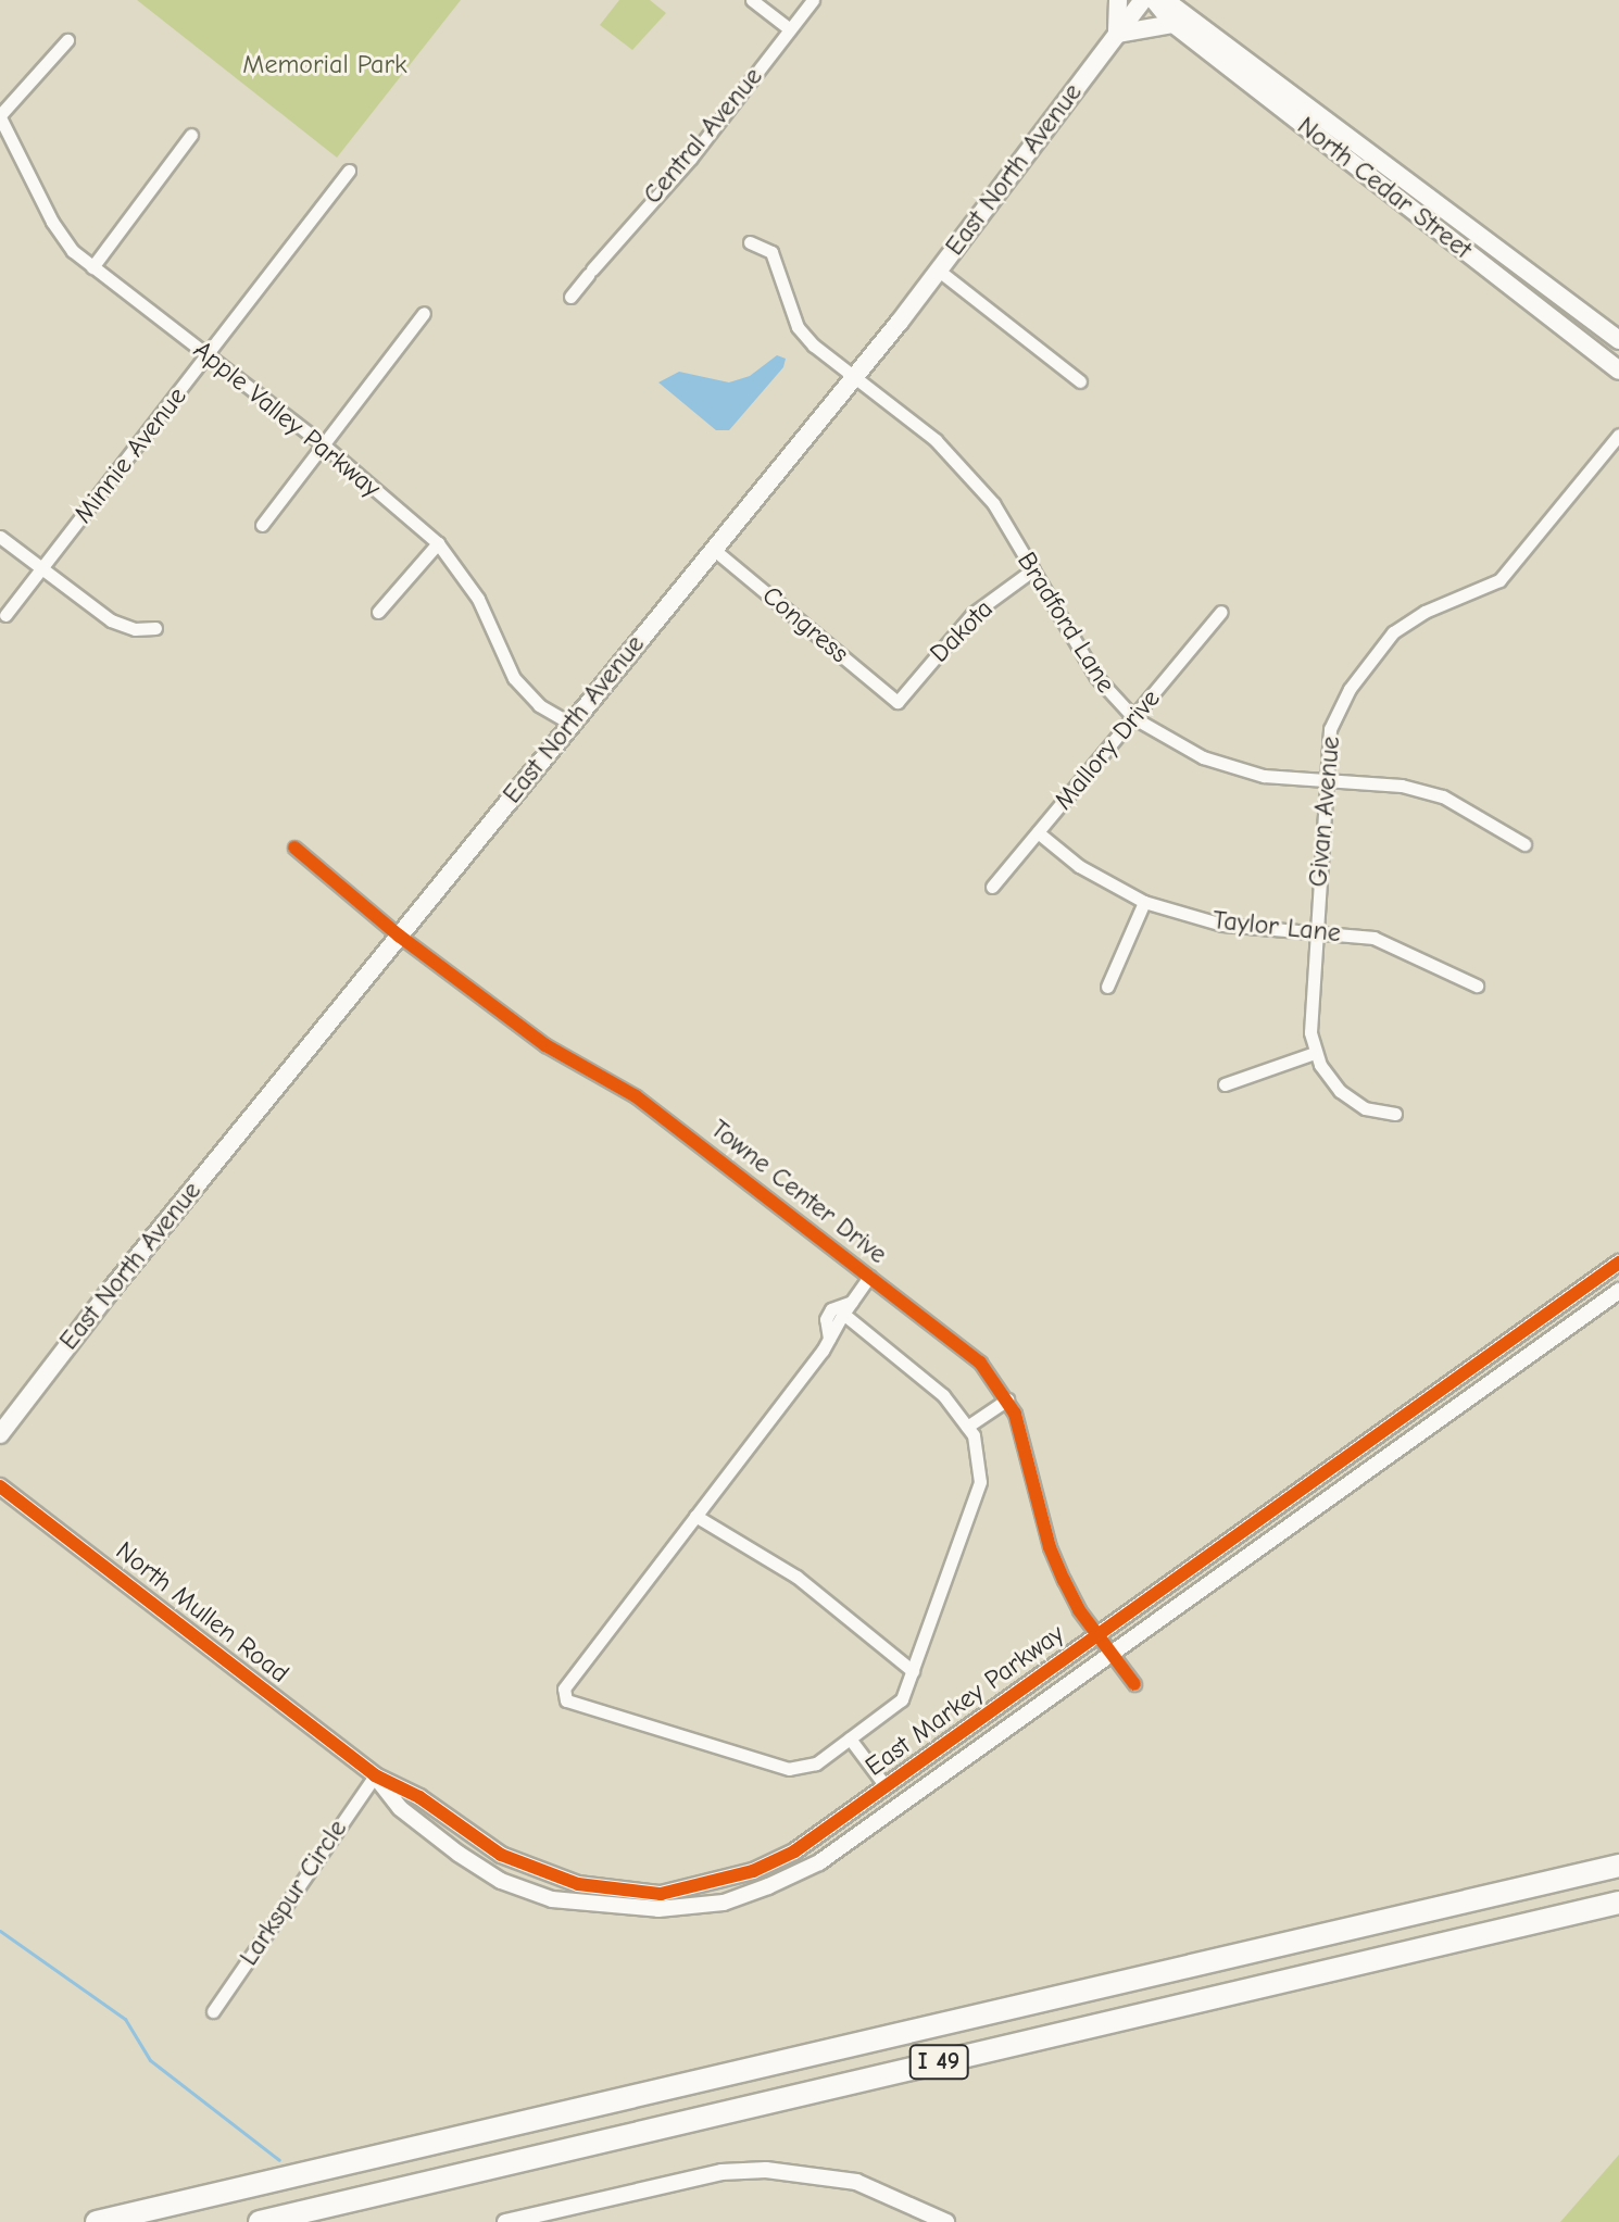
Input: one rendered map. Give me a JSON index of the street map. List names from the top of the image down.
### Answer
{
  "streets": {
    "highway": ["I 49"],
    "main road": ["East North Avenue", "North Cedar Street"],
    "street": [
      "Central Avenue",
      "Apple Valley Parkway",
      "Minnie Avenue",
      "Bradford Lane",
      "Congress",
      "Dakota",
      "Mallory Drive",
      "Givan Avenue",
      "Taylor Lane",
      "Towne Center Drive",
      "North Mullen Road",
      "East Markey Parkway",
      "Larkspur Circle"
    ]
  },
  "crossings": [
    ["East North Avenue", "Apple Valley Parkway"],
    ["East North Avenue", "Bradford Lane"],
    ["East North Avenue", "Congress"],
    ["East North Avenue", "Towne Center Drive"],
    ["Apple Valley Parkway", "Minnie Avenue"],
    ["Bradford Lane", "Dakota"],
    ["Bradford Lane", "Mallory Drive"],
    ["Bradford Lane", "Givan Avenue"],
    ["Congress", "Dakota"],
    ["Mallory Drive", "Taylor Lane"],
    ["Givan Avenue", "Taylor Lane"],
    ["Towne Center Drive", "East Markey Parkway"],
    ["North Mullen Road", "East Markey Parkway"],
    ["North Mullen Road", "Larkspur Circle"],
    ["East Markey Parkway", "Larkspur Circle"]
  ],
  "parks": ["Memorial Park"]
}
